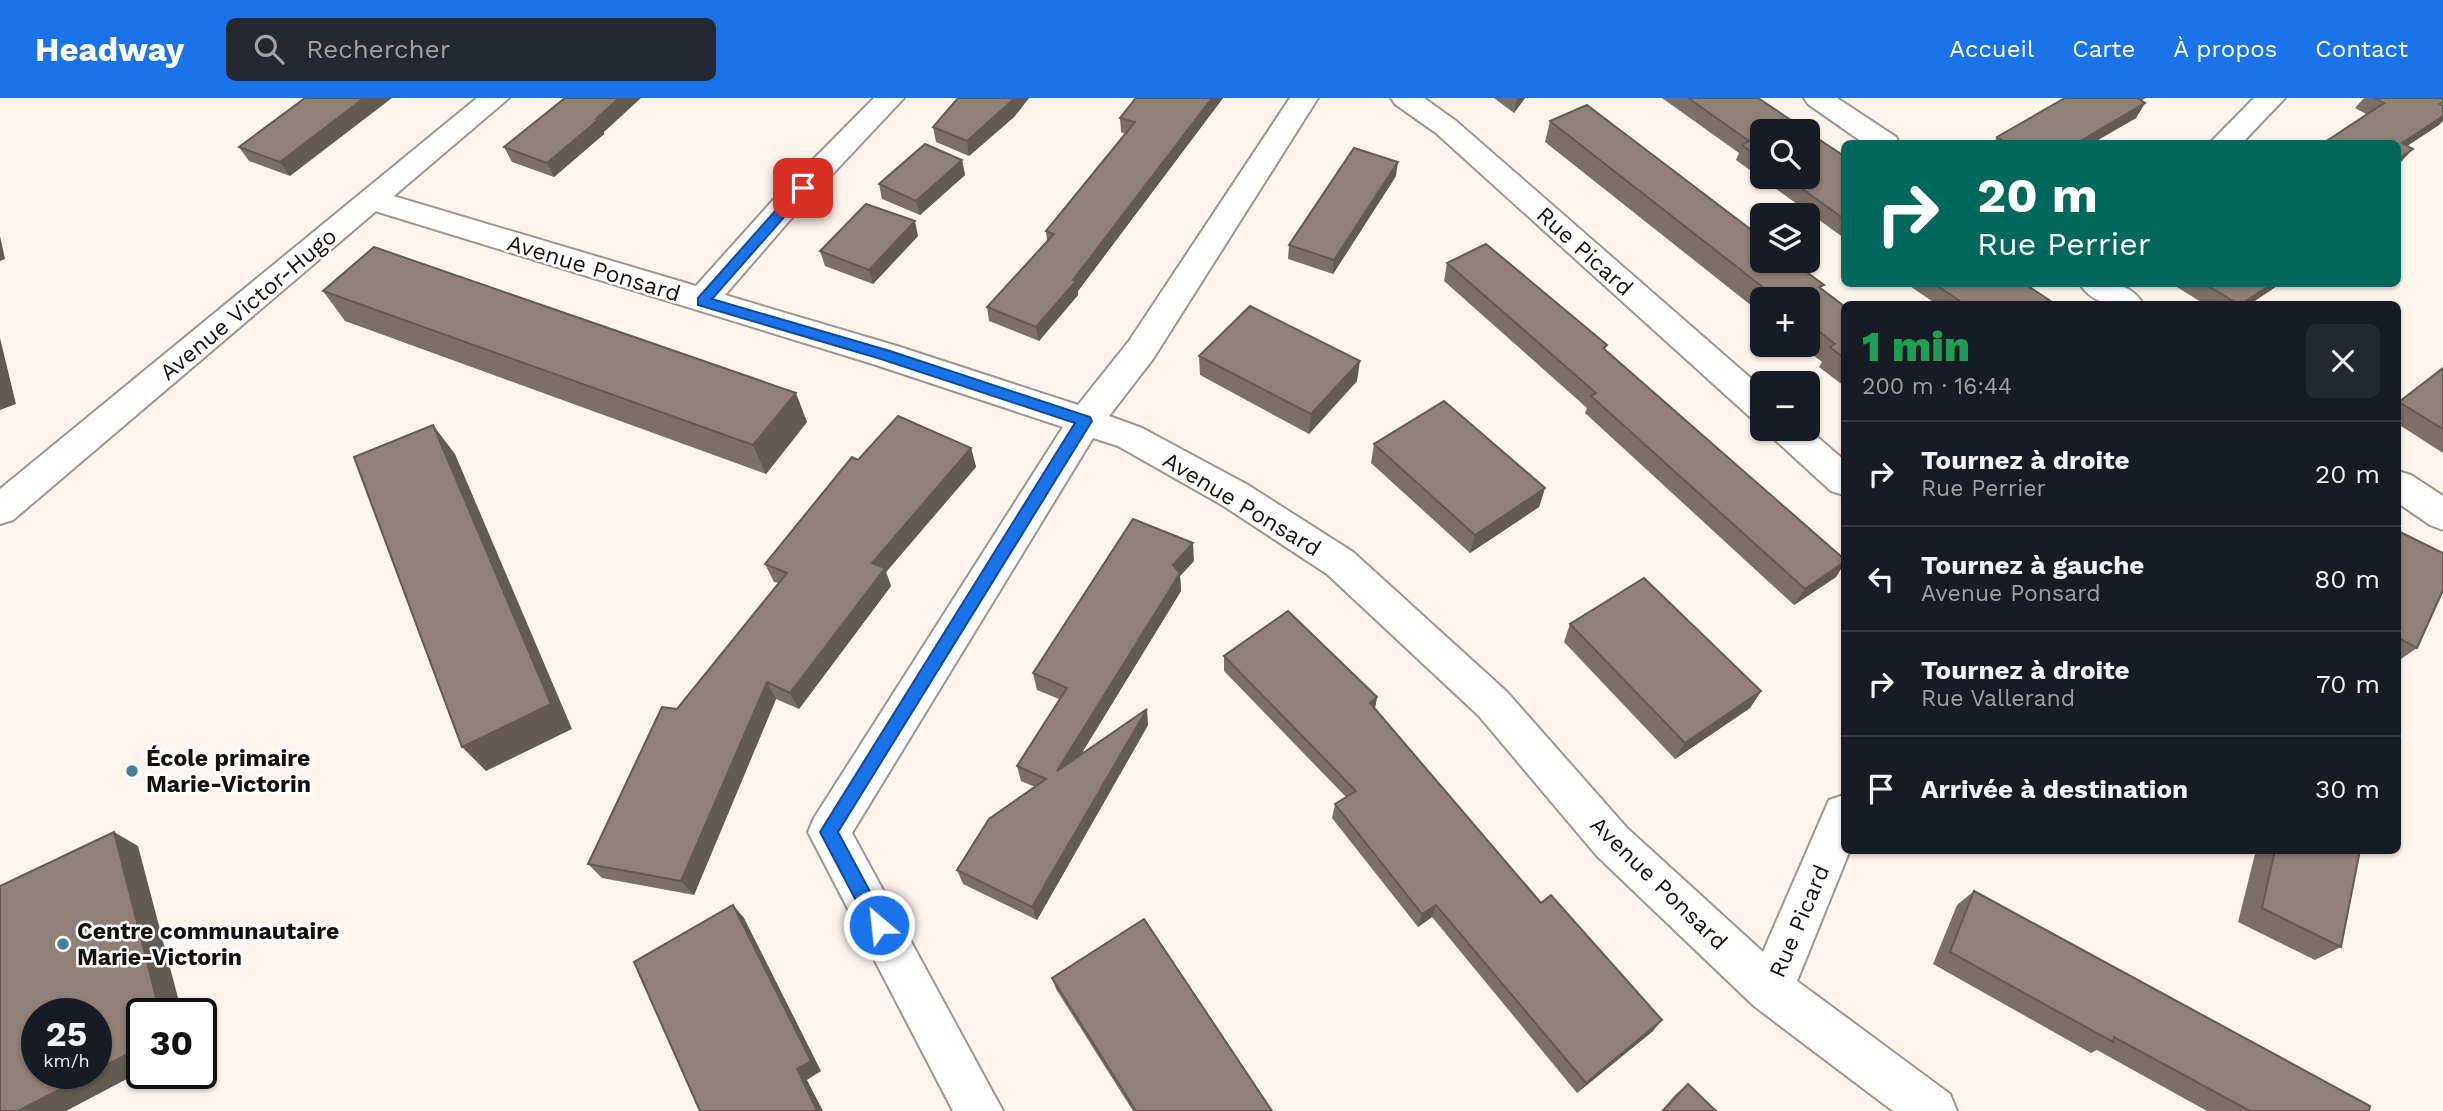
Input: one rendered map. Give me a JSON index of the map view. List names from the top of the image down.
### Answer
{
  "streets": {
    "street": ["Rue Picard", "Avenue Ponsard", "Avenue Victor-Hugo"]
  },
  "crossings": [
    ["Rue Picard", "Avenue Ponsard"],
    ["Avenue Ponsard", "Avenue Victor-Hugo"]
  ],
  "places": ["École primaire Marie-Victorin", "Centre communautaire Marie-Victorin"],
  "page": {
    "header": "Headway",
    "search": "Rechercher",
    "nav": [
      "Accueil",
      "Carte",
      "À propos",
      "Contact"
    ],
    "map_buttons": ["+", "−"],
    "turn": ["20 m", "Rue Perrier"],
    "heading": ["1 min", "200 m · 16:44"],
    "list": [
      {
        "name": "Tournez à droite",
        "note": "Rue Perrier",
        "value": "20 m"
      },
      {
        "name": "Tournez à gauche",
        "note": "Avenue Ponsard",
        "value": "80 m"
      },
      {
        "name": "Tournez à droite",
        "note": "Rue Vallerand",
        "value": "70 m"
      },
      {
        "name": "Arrivée à destination",
        "value": "30 m"
      }
    ],
    "speed": "25 km/h",
    "limit": "30"
  }
}
